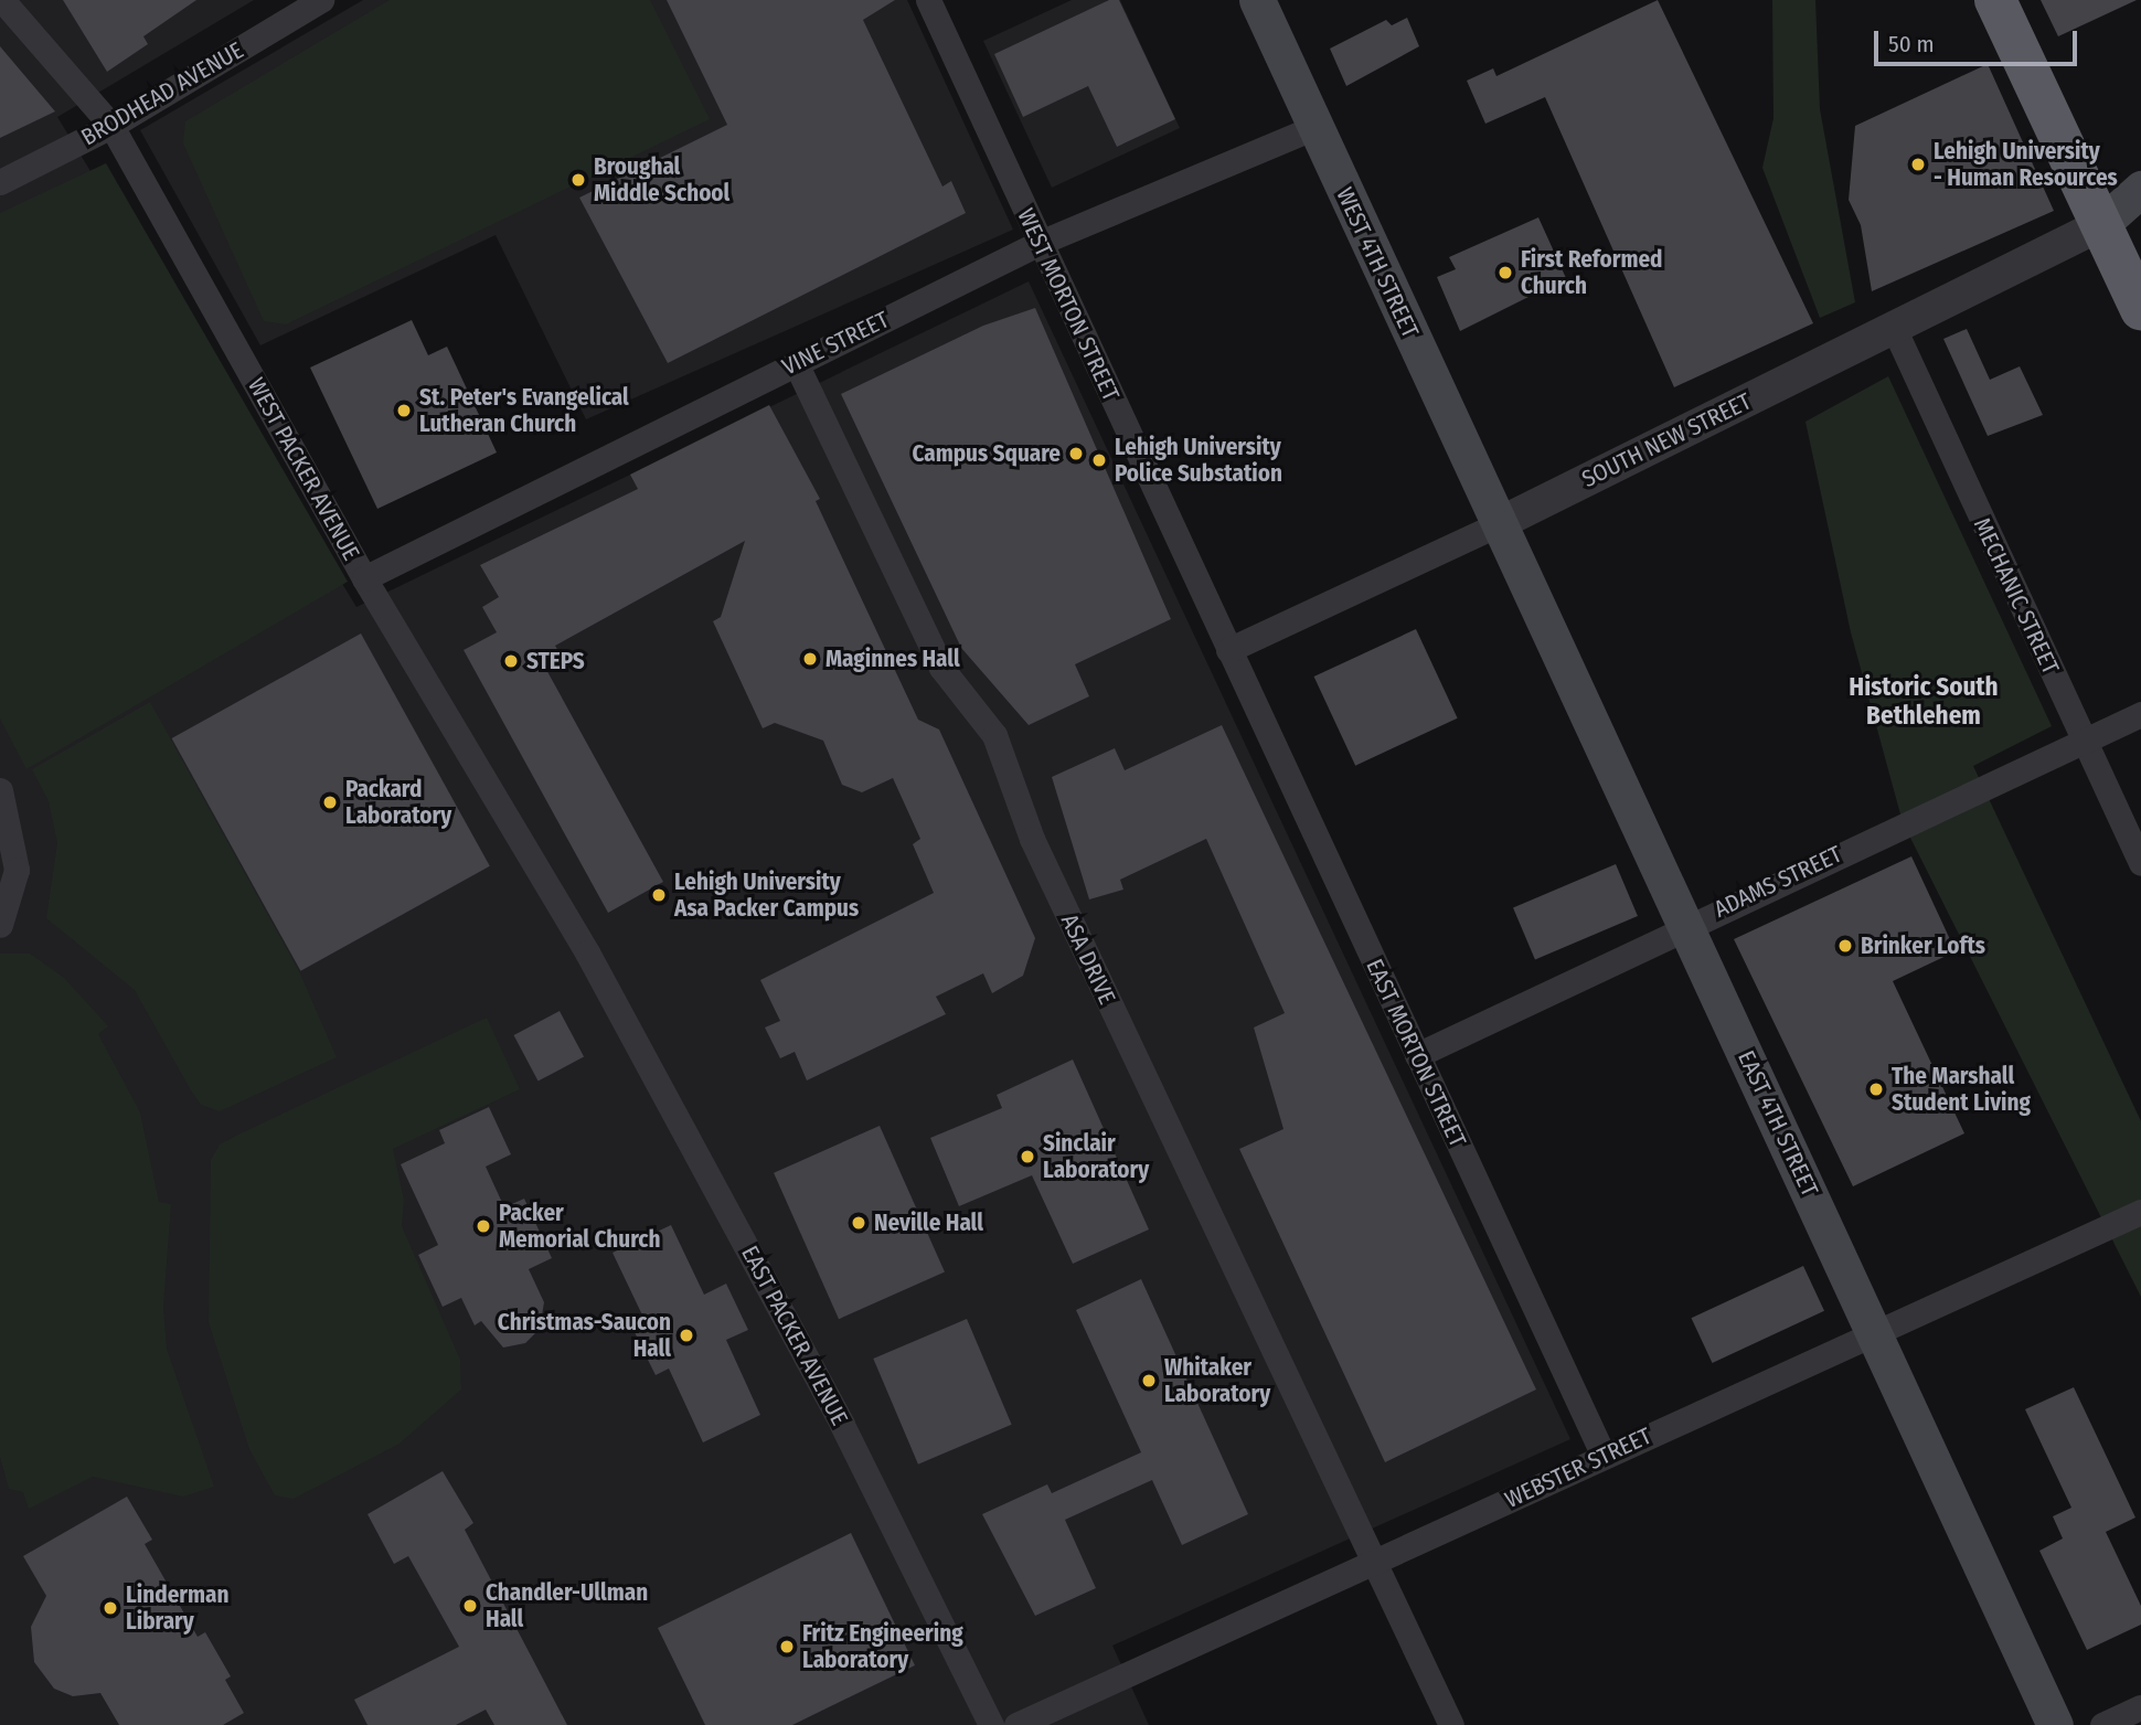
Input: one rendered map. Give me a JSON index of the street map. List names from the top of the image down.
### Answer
{
  "streets": {
    "main road": ["WEST 4TH STREET", "EAST 4TH STREET"],
    "street": [
      "BRODHEAD AVENUE",
      "WEST MORTON STREET",
      "VINE STREET",
      "SOUTH NEW STREET",
      "WEST PACKER AVENUE",
      "MECHANIC STREET",
      "ADAMS STREET",
      "ASA DRIVE",
      "EAST MORTON STREET",
      "EAST PACKER AVENUE",
      "WEBSTER STREET"
    ]
  },
  "crossings": [
    ["BRODHEAD AVENUE", "WEST PACKER AVENUE"],
    ["WEST 4TH STREET", "VINE STREET"],
    ["WEST 4TH STREET", "SOUTH NEW STREET"],
    ["WEST 4TH STREET", "EAST 4TH STREET"],
    ["WEST MORTON STREET", "VINE STREET"],
    ["WEST MORTON STREET", "SOUTH NEW STREET"],
    ["WEST MORTON STREET", "EAST MORTON STREET"],
    ["VINE STREET", "WEST PACKER AVENUE"],
    ["VINE STREET", "ASA DRIVE"],
    ["SOUTH NEW STREET", "MECHANIC STREET"],
    ["SOUTH NEW STREET", "EAST MORTON STREET"],
    ["SOUTH NEW STREET", "EAST 4TH STREET"],
    ["WEST PACKER AVENUE", "EAST PACKER AVENUE"],
    ["MECHANIC STREET", "ADAMS STREET"],
    ["ADAMS STREET", "EAST MORTON STREET"],
    ["ADAMS STREET", "EAST 4TH STREET"],
    ["ASA DRIVE", "WEBSTER STREET"],
    ["EAST MORTON STREET", "WEBSTER STREET"],
    ["EAST 4TH STREET", "WEBSTER STREET"]
  ],
  "districts": ["Historic South Bethlehem"],
  "places": [
    "Lehigh University - Human Resources",
    "Broughal Middle School",
    "First Reformed Church",
    "St. Peter's Evangelical Lutheran Church",
    "Campus Square",
    "Lehigh University Police Substation",
    "Maginnes Hall",
    "STEPS",
    "Packard Laboratory",
    "Lehigh University Asa Packer Campus",
    "Brinker Lofts",
    "The Marshall Student Living",
    "Sinclair Laboratory",
    "Neville Hall",
    "Packer Memorial Church",
    "Christmas-Saucon Hall",
    "Whitaker Laboratory",
    "Chandler-Ullman Hall",
    "Linderman Library",
    "Fritz Engineering Laboratory"
  ],
  "scale_bar": "50 m"
}
